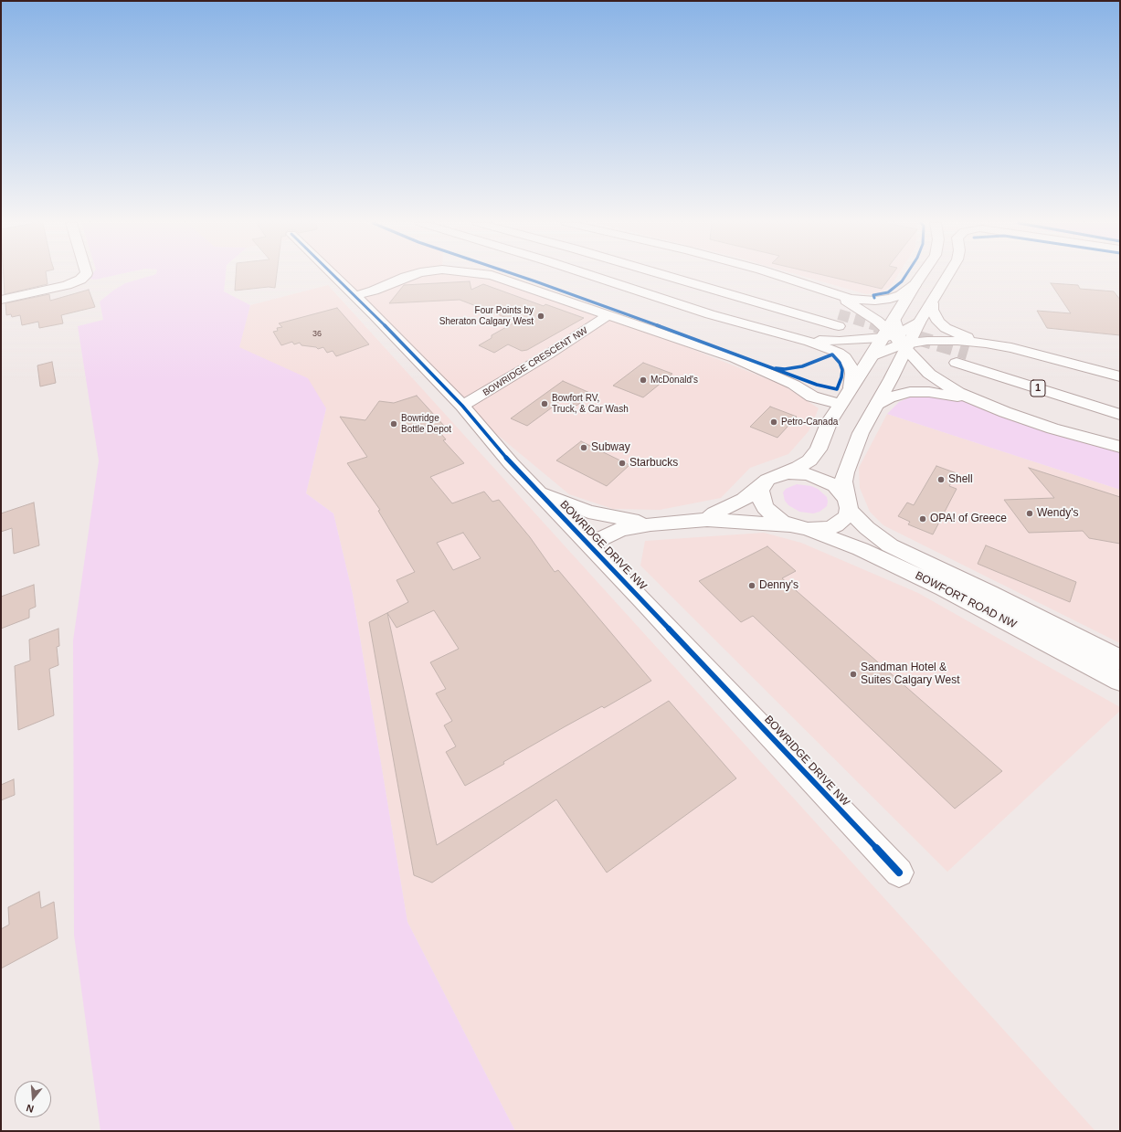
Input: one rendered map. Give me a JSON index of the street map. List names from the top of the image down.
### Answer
{
  "streets": {
    "main road": [
      "BOWRIDGE CRESCENT NW",
      "1",
      "BOWRIDGE DRIVE NW",
      "BOWFORT ROAD NW"
    ]
  },
  "crossings": [
    ["BOWRIDGE CRESCENT NW", "BOWRIDGE DRIVE NW"],
    ["BOWRIDGE DRIVE NW", "BOWFORT ROAD NW"]
  ],
  "places": [
    "Four Points by Sheraton Calgary West",
    "McDonald's",
    "Bowfort RV, Truck, & Car Wash",
    "Petro-Canada",
    "Bowridge Bottle Depot",
    "Subway",
    "Starbucks",
    "Shell",
    "Wendy's",
    "OPA! of Greece",
    "Denny's",
    "Sandman Hotel & Suites Calgary West"
  ],
  "house_numbers": ["36"],
  "north": "bottom"
}
